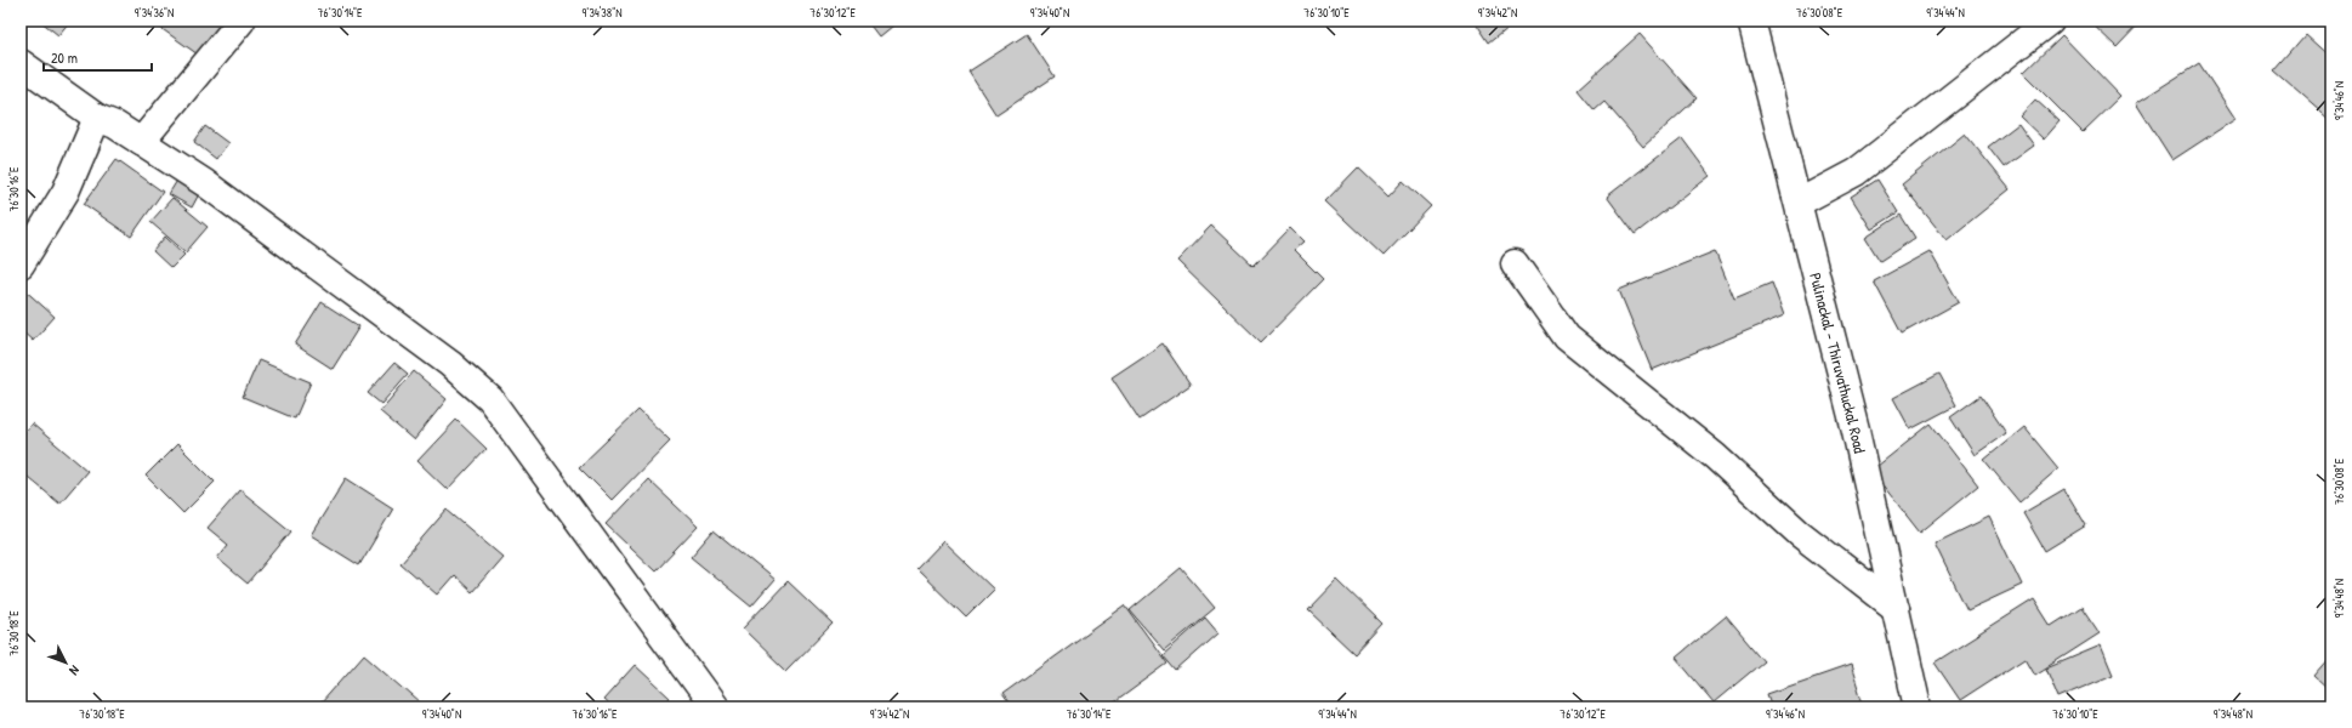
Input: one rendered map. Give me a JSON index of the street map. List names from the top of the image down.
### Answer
{
  "streets": {
    "street": ["Pulinackal - Thiruvathuckal Road"]
  },
  "scale_bar": "20 m",
  "north": "bottom right",
  "coordinates": [
    "9°34'36\"N",
    "76°30'14\"E",
    "9°34'38\"N",
    "76°30'12\"E",
    "9°34'40\"N",
    "76°30'10\"E",
    "9°34'42\"N",
    "76°30'08\"E",
    "9°34'44\"N",
    "9°34'46\"N",
    "76°30'16\"E",
    "9°34'48\"N",
    "76°30'18\"E"
  ]
}
